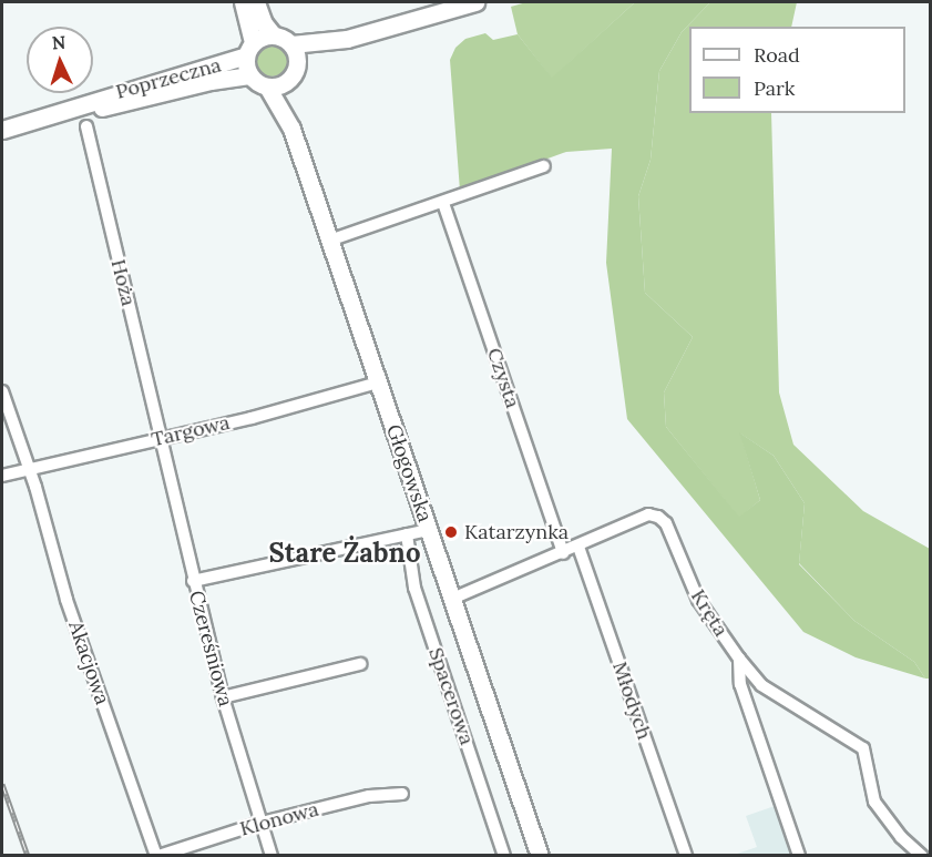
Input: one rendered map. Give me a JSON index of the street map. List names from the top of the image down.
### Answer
{
  "streets": {
    "street": [
      "Poprzeczna",
      "Hoża",
      "Czysta",
      "Targowa",
      "Głogowska",
      "Kręta",
      "Czereśniowa",
      "Akacjowa",
      "Spacerowa",
      "Młodych",
      "Klonowa"
    ]
  },
  "crossings": [
    ["Poprzeczna", "Głogowska"],
    ["Hoża", "Targowa"],
    ["Hoża", "Czereśniowa"],
    ["Czysta", "Kręta"],
    ["Targowa", "Głogowska"],
    ["Targowa", "Czereśniowa"],
    ["Targowa", "Akacjowa"],
    ["Głogowska", "Kręta"],
    ["Kręta", "Młodych"],
    ["Czereśniowa", "Klonowa"],
    ["Akacjowa", "Klonowa"]
  ],
  "districts": ["Stare Żabno"],
  "places": ["Katarzynka"],
  "legend": ["Road", "Park"],
  "north": "top"
}
